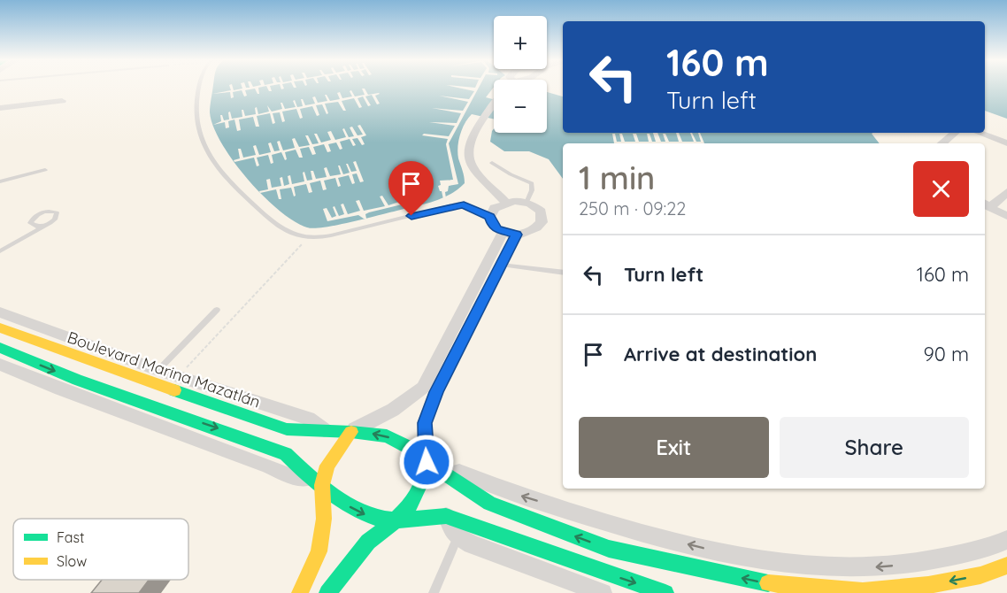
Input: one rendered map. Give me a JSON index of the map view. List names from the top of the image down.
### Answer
{
  "streets": {
    "main road": ["Boulevard Marina Mazatlán"]
  },
  "legend": ["Fast", "Slow"],
  "page": {
    "map_buttons": ["+", "−"],
    "turn": ["160 m", "Turn left"],
    "heading": ["1 min", "250 m · 09:22"],
    "list": [
      {
        "name": "Turn left",
        "value": "160 m"
      },
      {
        "name": "Arrive at destination",
        "value": "90 m"
      }
    ],
    "buttons": ["Exit", "Share"]
  }
}
